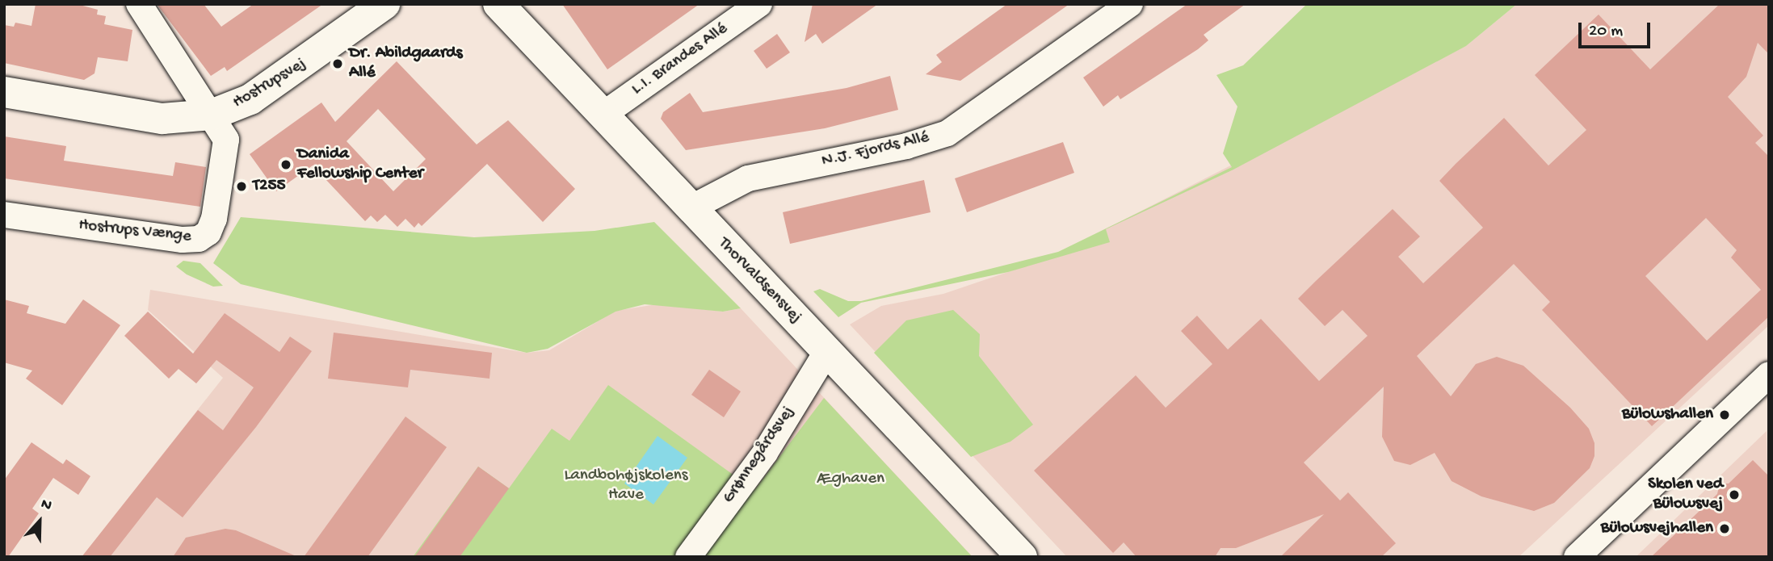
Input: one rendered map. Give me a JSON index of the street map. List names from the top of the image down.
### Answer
{
  "streets": {
    "street": [
      "L.I. Brandes Allé",
      "Hostrupsvej",
      "N.J. Fjords Allé",
      "Hostrups Vænge",
      "Thorvaldsensvej",
      "Grønnegårdsvej"
    ]
  },
  "crossings": [
    ["L.I. Brandes Allé", "Thorvaldsensvej"],
    ["Hostrupsvej", "Hostrups Vænge"],
    ["N.J. Fjords Allé", "Thorvaldsensvej"],
    ["Thorvaldsensvej", "Grønnegårdsvej"]
  ],
  "parks": ["Landbohøjskolens Have", "Æghaven"],
  "places": [
    "Dr. Abildgaards Allé",
    "Danida Fellowship Center",
    "T255",
    "Bülowshallen",
    "Skolen ved Bülowsvej",
    "Bülowsvejhallen"
  ],
  "scale_bar": "20 m",
  "north": "top"
}
